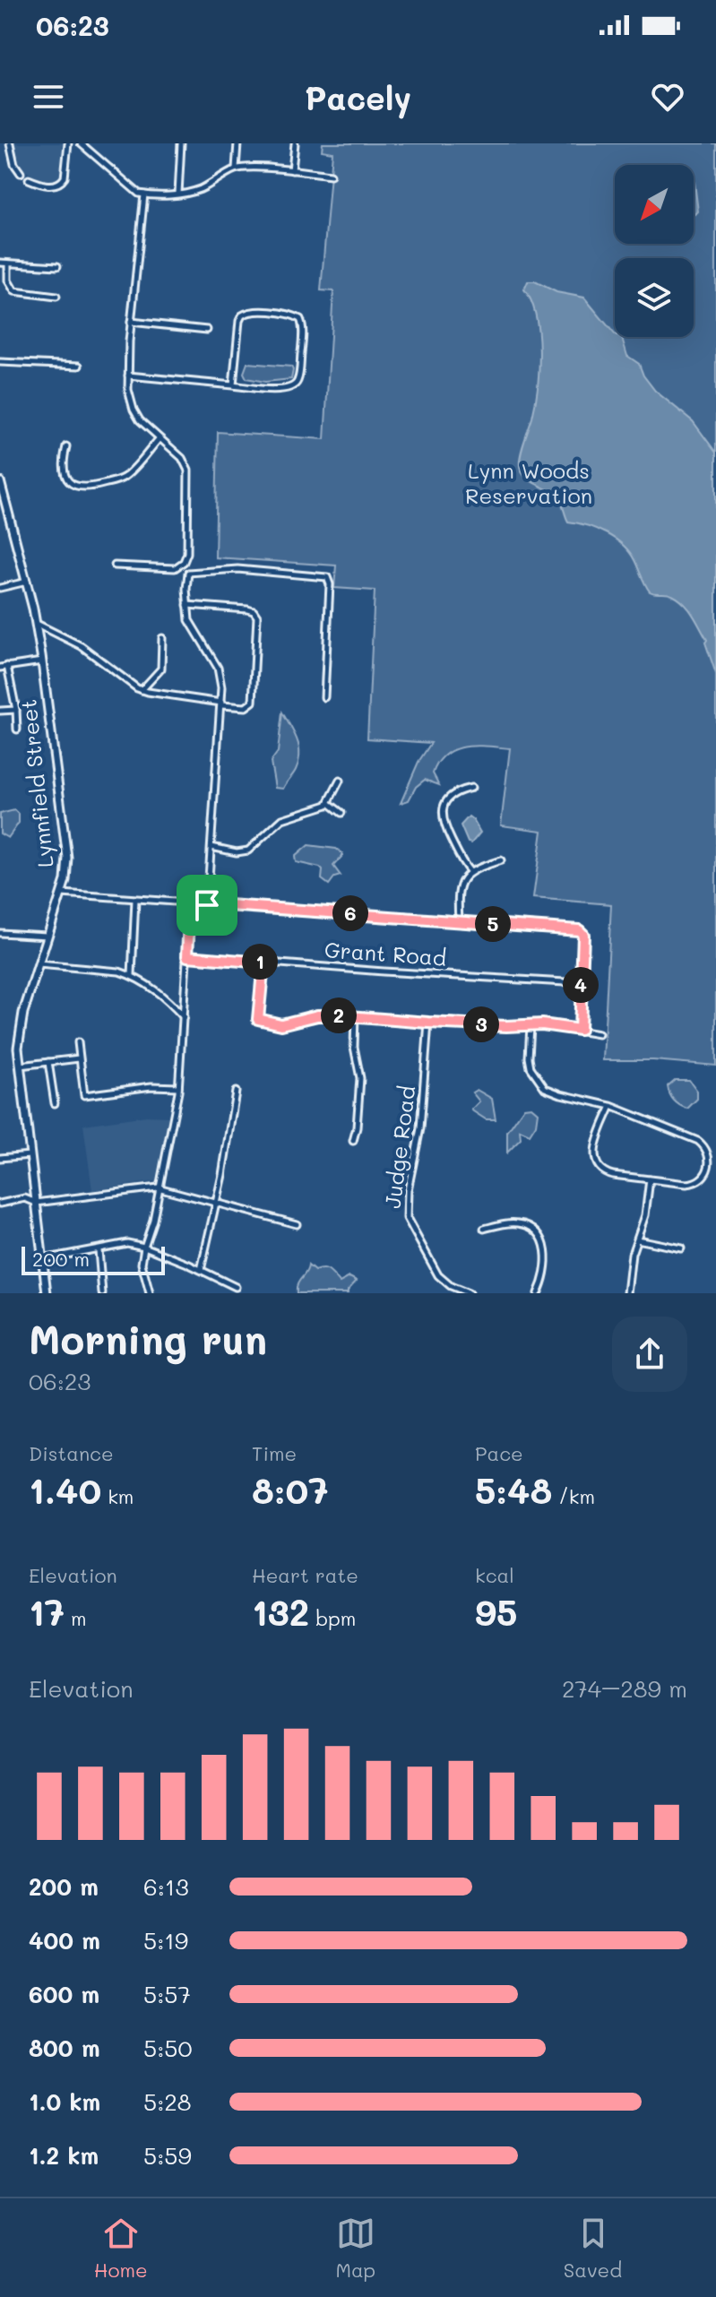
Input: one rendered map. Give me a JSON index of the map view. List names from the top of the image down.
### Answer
{
  "streets": {
    "main road": ["Lynnfield Street"],
    "street": ["Grant Road", "Judge Road"]
  },
  "parks": ["Lynn Woods Reservation"],
  "scale_bar": "200 m",
  "north": "bottom left",
  "page": {
    "status": "06:23",
    "header": "Pacely",
    "pins": [
      "6",
      "5",
      "1",
      "4",
      "2",
      "3"
    ],
    "scale": "200 m",
    "heading": ["Morning run", "06:23"],
    "stats": [
      ["Distance", "1.40 km"],
      ["Time", "8:07"],
      ["Pace", "5:48 /km"],
      ["Elevation", "17 m"],
      ["Heart rate", "132 bpm"],
      ["kcal", "95"]
    ],
    "chart": ["Elevation", "274–289 m"],
    "list": [
      {
        "name": "200 m",
        "note": "6:13"
      },
      {
        "name": "400 m",
        "note": "5:19"
      },
      {
        "name": "600 m",
        "note": "5:57"
      },
      {
        "name": "800 m",
        "note": "5:50"
      },
      {
        "name": "1.0 km",
        "note": "5:28"
      },
      {
        "name": "1.2 km",
        "note": "5:59"
      }
    ],
    "tabs": ["Home", "Map", "Saved"]
  }
}
